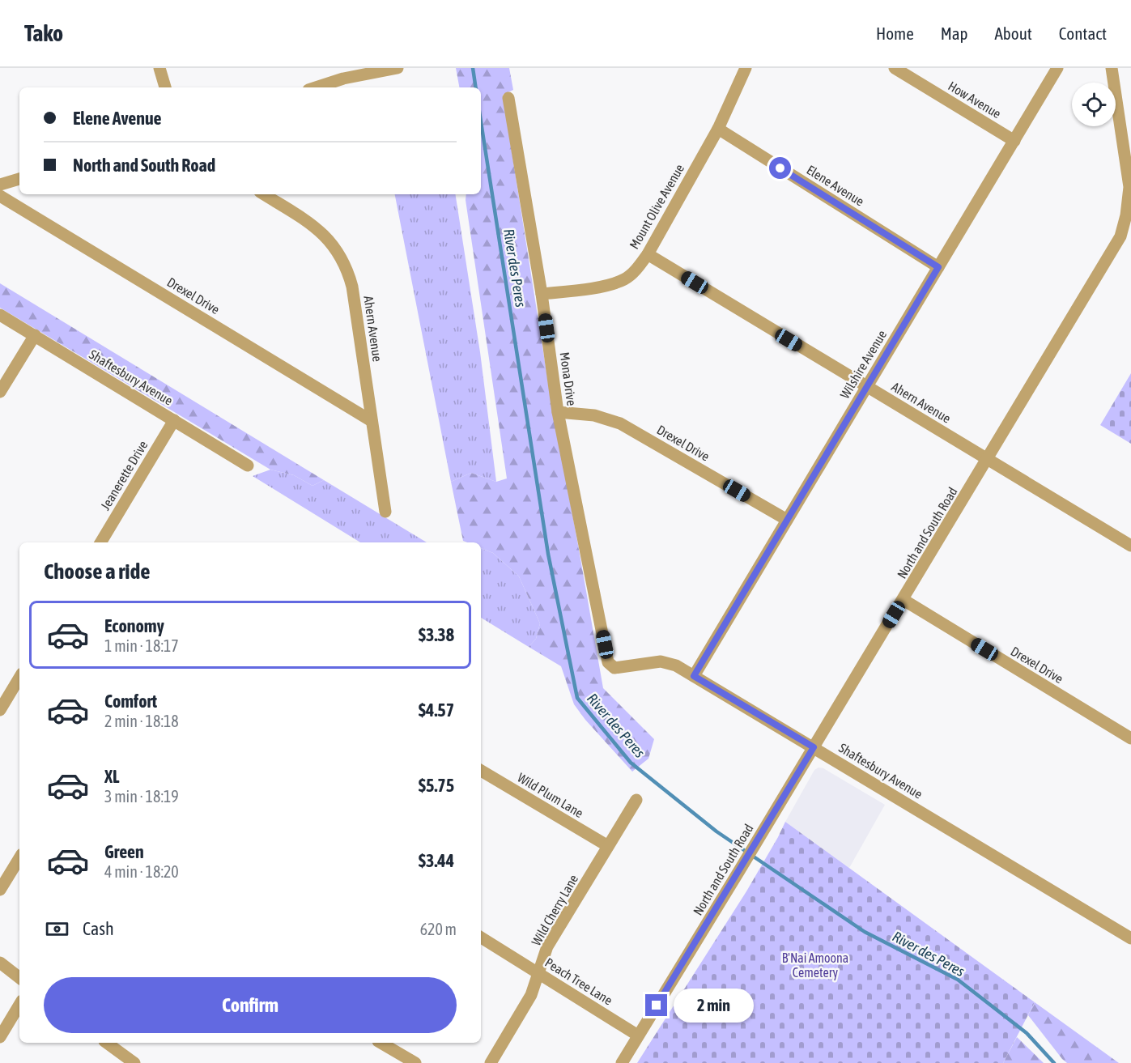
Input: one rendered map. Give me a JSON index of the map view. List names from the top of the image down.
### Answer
{
  "streets": {
    "street": [
      "How Avenue",
      "Elene Avenue",
      "Mount Olive Avenue",
      "Drexel Drive",
      "Ahern Avenue",
      "Wilshire Avenue",
      "Shaftesbury Avenue",
      "Mona Drive",
      "Jeanerette Drive",
      "North and South Road",
      "Wild Plum Lane",
      "Wild Cherry Lane",
      "Peach Tree Lane"
    ]
  },
  "crossings": [
    ["How Avenue", "Wilshire Avenue"],
    ["Elene Avenue", "Mount Olive Avenue"],
    ["Elene Avenue", "Wilshire Avenue"],
    ["Mount Olive Avenue", "Ahern Avenue"],
    ["Mount Olive Avenue", "Mona Drive"],
    ["Drexel Drive", "Ahern Avenue"],
    ["Drexel Drive", "Wilshire Avenue"],
    ["Drexel Drive", "Mona Drive"],
    ["Drexel Drive", "North and South Road"],
    ["Ahern Avenue", "Wilshire Avenue"],
    ["Ahern Avenue", "North and South Road"],
    ["Wilshire Avenue", "Shaftesbury Avenue"],
    ["Shaftesbury Avenue", "Mona Drive"],
    ["Shaftesbury Avenue", "Jeanerette Drive"],
    ["Shaftesbury Avenue", "North and South Road"],
    ["North and South Road", "Peach Tree Lane"],
    ["Wild Plum Lane", "Wild Cherry Lane"],
    ["Wild Cherry Lane", "Peach Tree Lane"]
  ],
  "water": ["River des Peres"],
  "parks": ["B'Nai Amoona Cemetery"],
  "page": {
    "header": "Tako",
    "nav": [
      "Home",
      "Map",
      "About",
      "Contact"
    ],
    "banner": ["Elene Avenue", "North and South Road"],
    "heading": "Choose a ride",
    "list": [
      {
        "name": "Economy",
        "note": "1 min · 18:17",
        "value": "$3.38"
      },
      {
        "name": "Comfort",
        "note": "2 min · 18:18",
        "value": "$4.57"
      },
      {
        "name": "XL",
        "note": "3 min · 18:19",
        "value": "$5.75"
      },
      {
        "name": "Green",
        "note": "4 min · 18:20",
        "value": "$3.44"
      }
    ],
    "pay": ["Cash", "620 m"],
    "buttons": "Confirm",
    "bubble": "2 min"
  }
}
